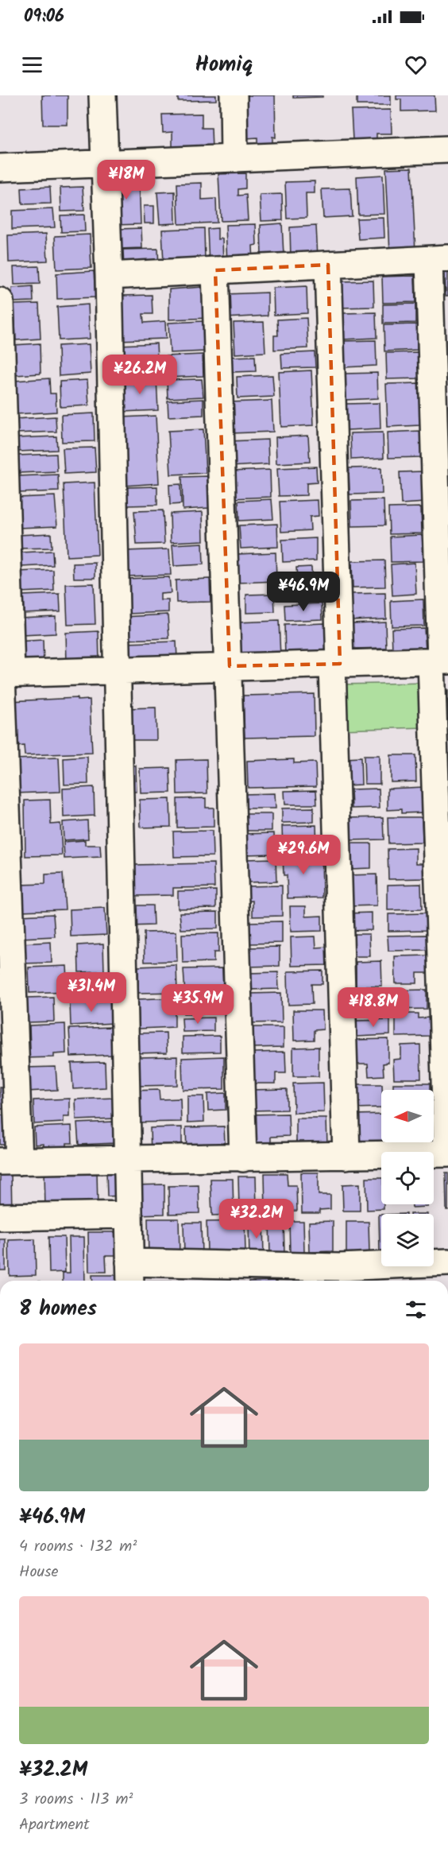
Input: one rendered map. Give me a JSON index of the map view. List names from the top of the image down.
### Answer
{
  "north": "left",
  "page": {
    "status": "09:06",
    "header": "Homiq",
    "price": [
      "¥18M",
      "¥26.2M",
      "¥46.9M",
      "¥29.6M",
      "¥31.4M",
      "¥35.9M",
      "¥18.8M",
      "¥32.2M"
    ],
    "heading": "8 homes",
    "list": [
      {
        "name": "¥46.9M",
        "note": "4 rooms · 132 m² · House"
      },
      {
        "name": "¥32.2M",
        "note": "3 rooms · 113 m² · Apartment"
      }
    ]
  }
}
